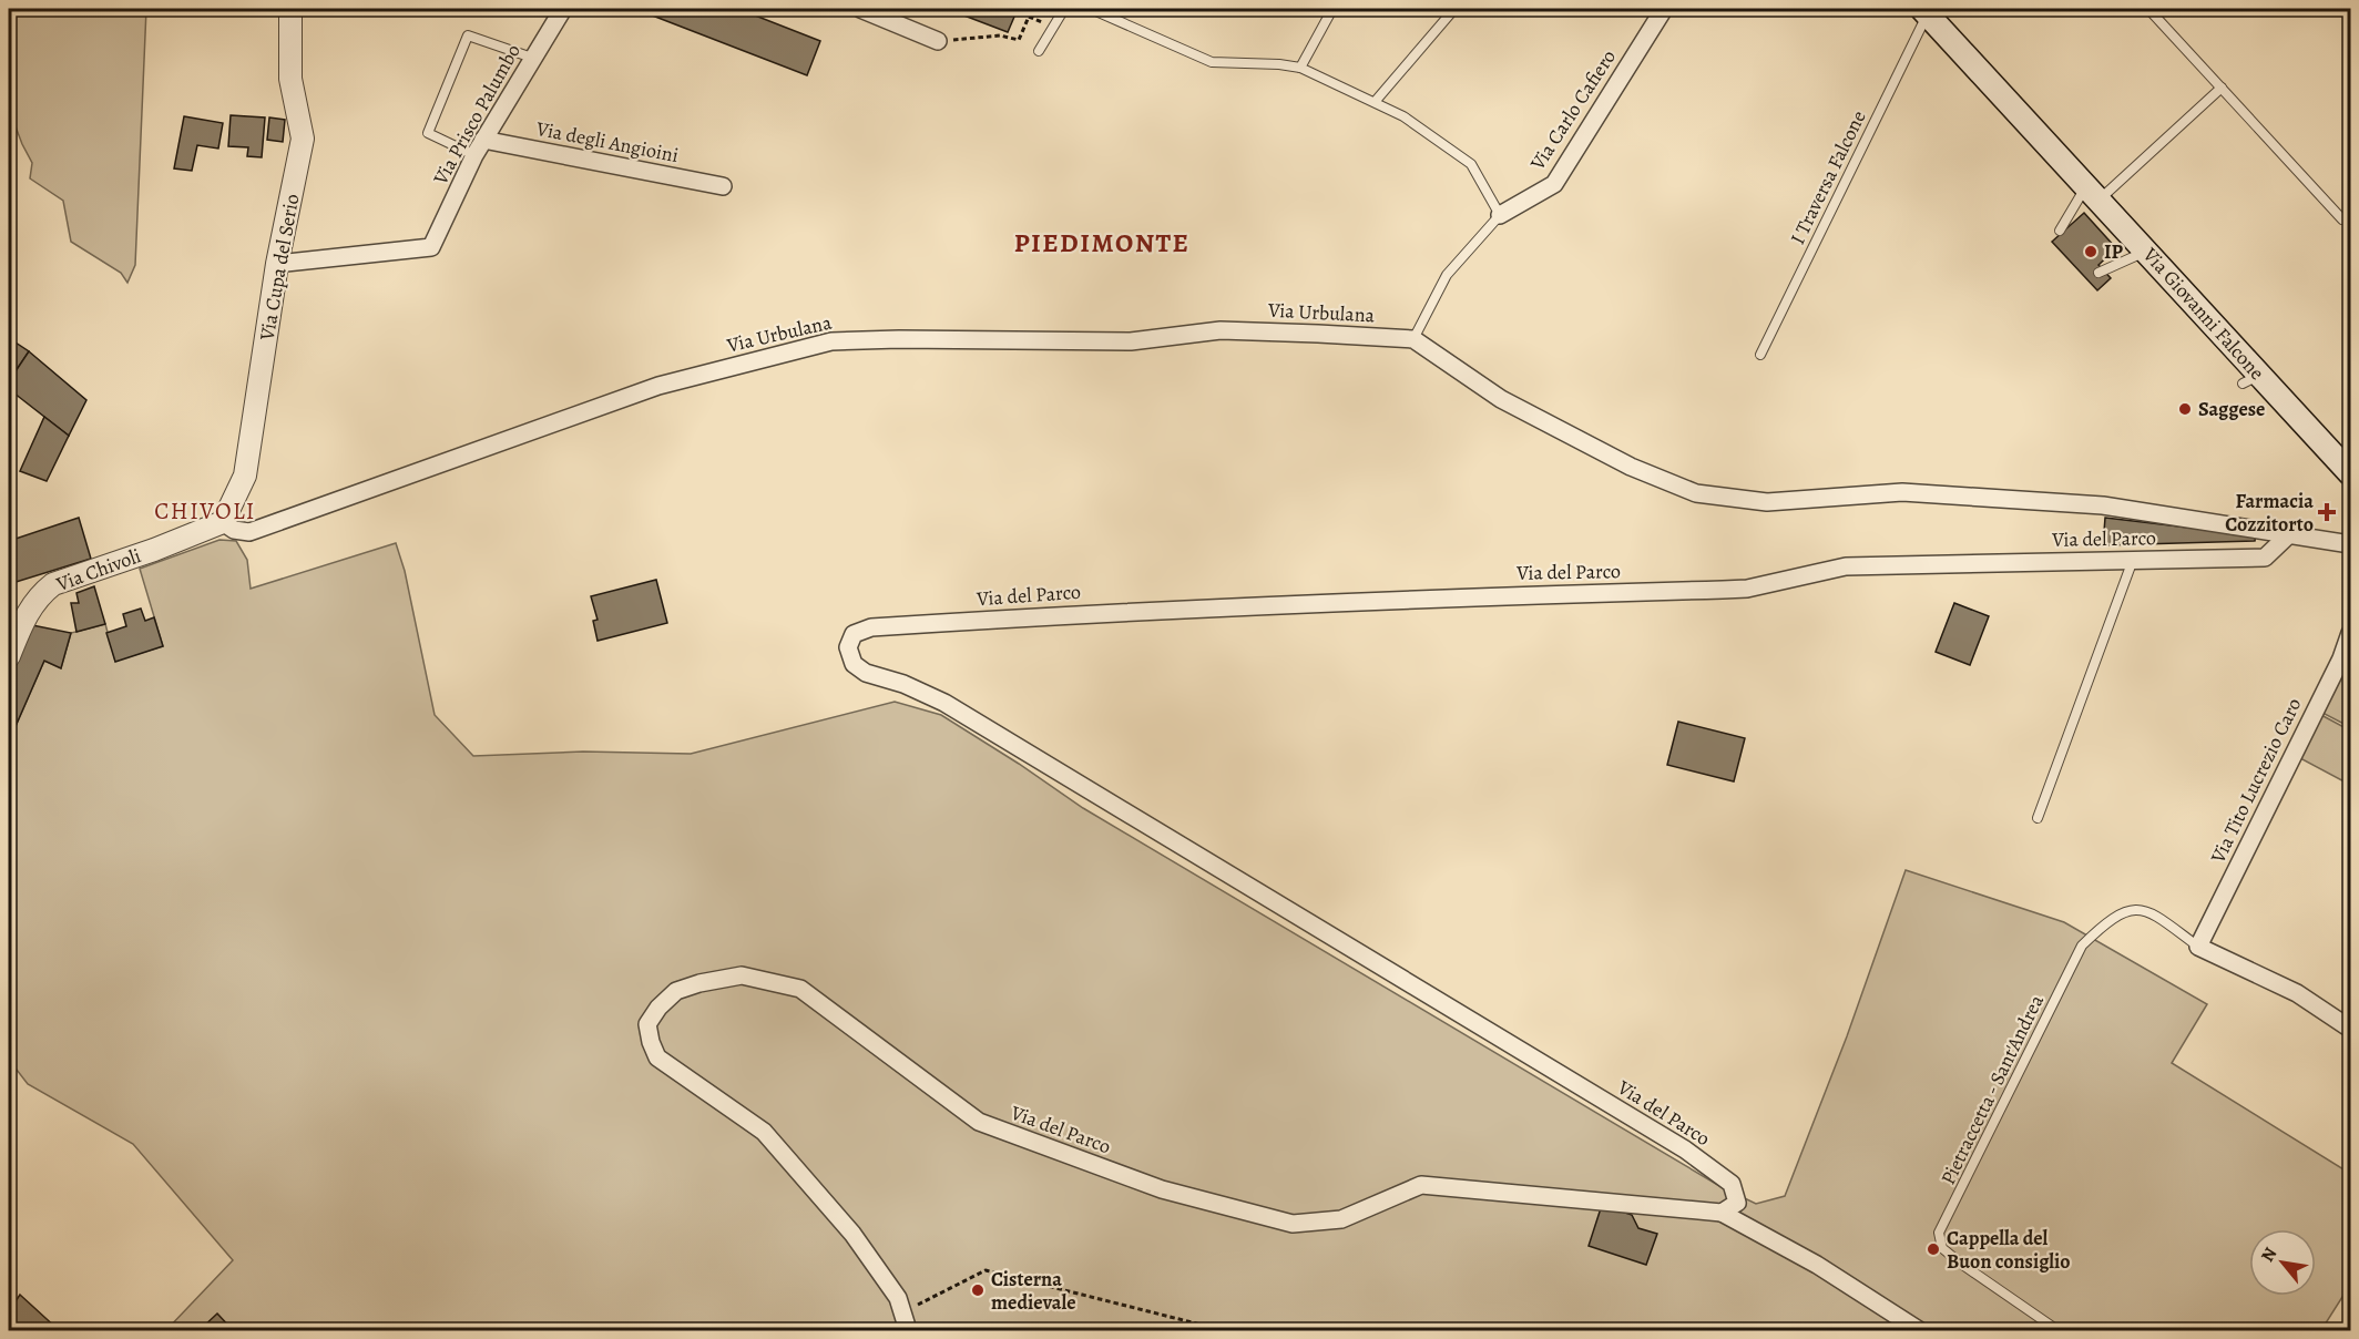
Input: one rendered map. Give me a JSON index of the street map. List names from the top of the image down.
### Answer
{
  "streets": {
    "main road": ["Via Giovanni Falcone"],
    "street": [
      "Via Carlo Cafiero",
      "Via Prisco Palumbo",
      "Via degli Angioini",
      "Via Cupa del Serio",
      "Via Urbulana",
      "Via del Parco",
      "Via Chivoli",
      "Via Tito Lucrezio Caro"
    ],
    "lane": ["I Traversa Falcone", "Pietraccetta - Sant'Andrea"]
  },
  "crossings": [
    ["Via Prisco Palumbo", "Via degli Angioini"],
    ["Via Prisco Palumbo", "Via Cupa del Serio"],
    ["I Traversa Falcone", "Via Giovanni Falcone"],
    ["Via Cupa del Serio", "Via Urbulana"],
    ["Via Cupa del Serio", "Via Chivoli"],
    ["Via Urbulana", "Via Chivoli"],
    ["Via Tito Lucrezio Caro", "Pietraccetta - Sant'Andrea"]
  ],
  "districts": ["PIEDIMONTE", "CHIVOLI"],
  "places": {
    "other": [
      "IP",
      "Saggese",
      "Cappella del Buon consiglio",
      "Cisterna medievale"
    ],
    "health": ["Farmacia Cozzitorto"]
  },
  "north": "top left"
}
